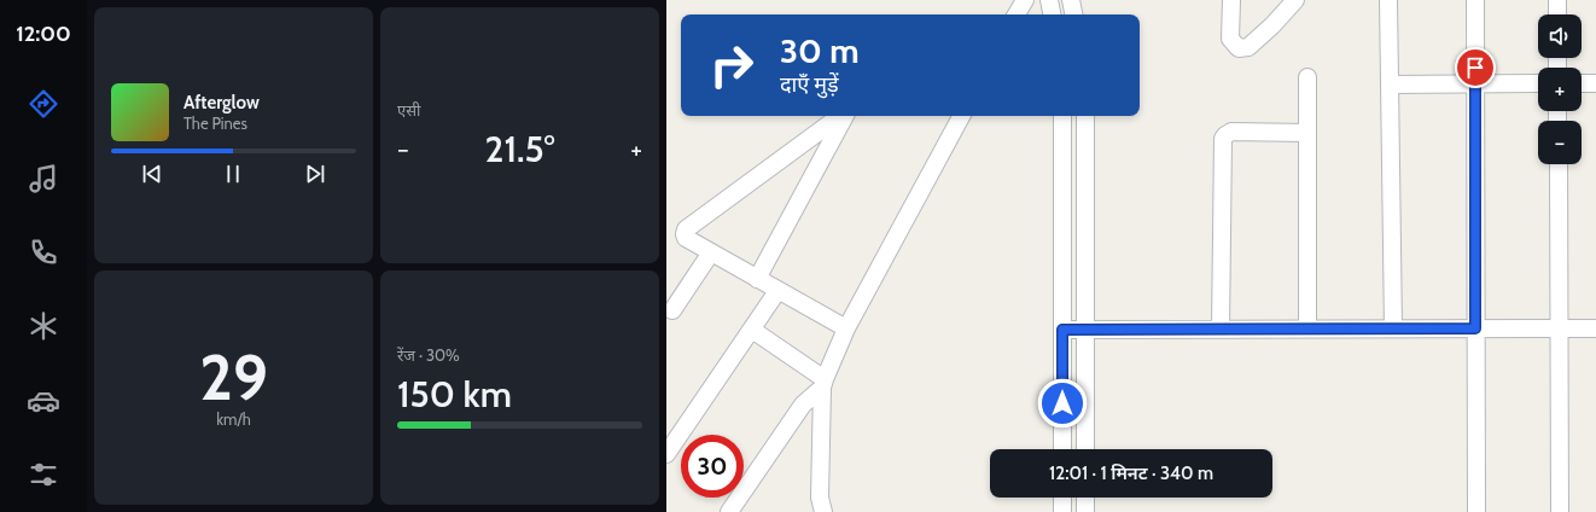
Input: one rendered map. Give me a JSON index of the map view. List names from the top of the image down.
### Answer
{
  "page": {
    "tabs": "12:00",
    "tile": [
      "एसी",
      ["29", "km/h"],
      ["रेंज · 30%", "150 km"]
    ],
    "map_buttons": ["+", "−"],
    "turn": ["30 m", "दाएँ मुड़ें"],
    "song": ["Afterglow", "The Pines"],
    "heat": ["−", "21.5°", "+"],
    "limit": "30",
    "trip": "12:01 · 1 मिनट · 340 m"
  }
}
